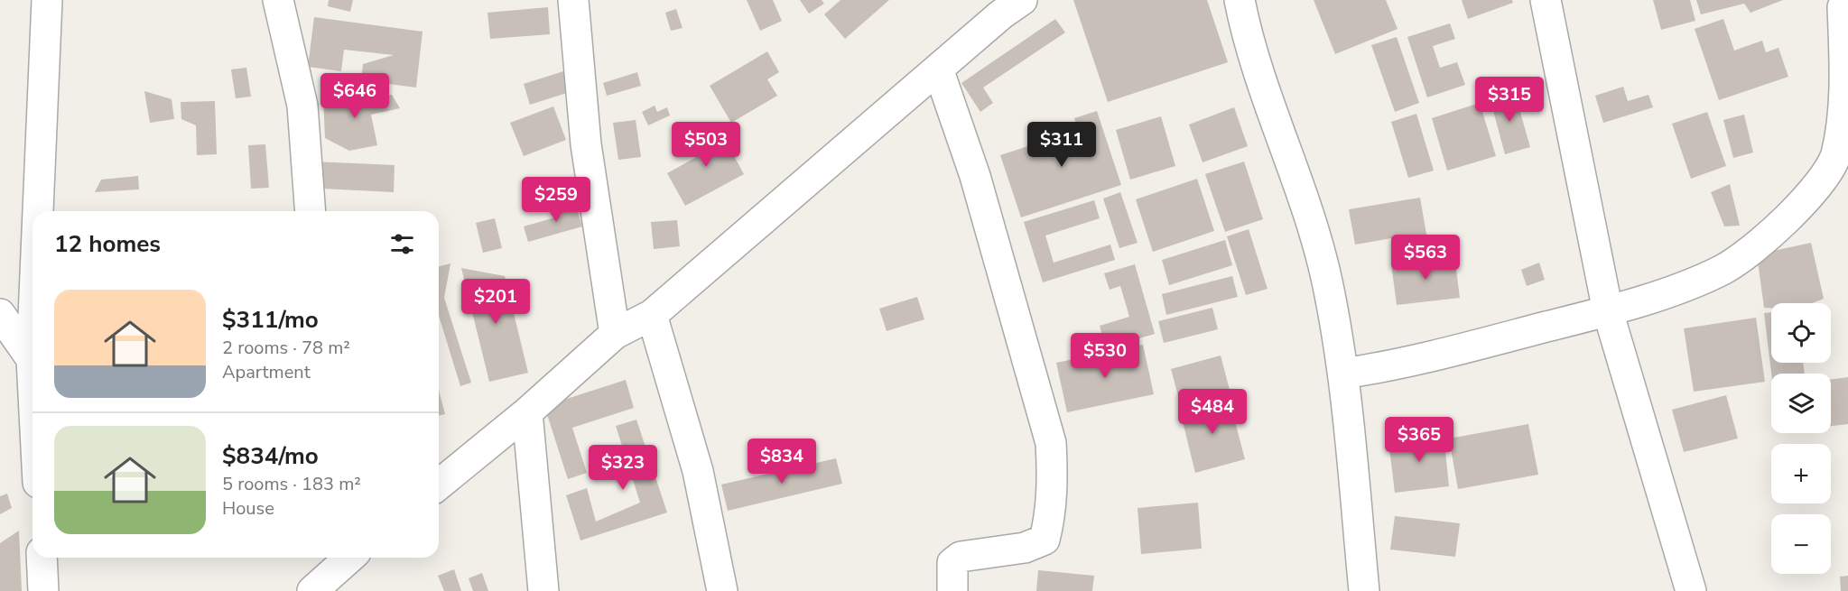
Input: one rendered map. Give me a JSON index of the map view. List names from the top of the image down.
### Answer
{
  "page": {
    "price": [
      "$646",
      "$315",
      "$503",
      "$311",
      "$259",
      "$563",
      "$201",
      "$530",
      "$484",
      "$365",
      "$834",
      "$323"
    ],
    "heading": "12 homes",
    "list": [
      {
        "name": "$311/mo",
        "note": "2 rooms · 78 m² · Apartment"
      },
      {
        "name": "$834/mo",
        "note": "5 rooms · 183 m² · House"
      }
    ],
    "map_buttons": ["+", "−"]
  }
}
